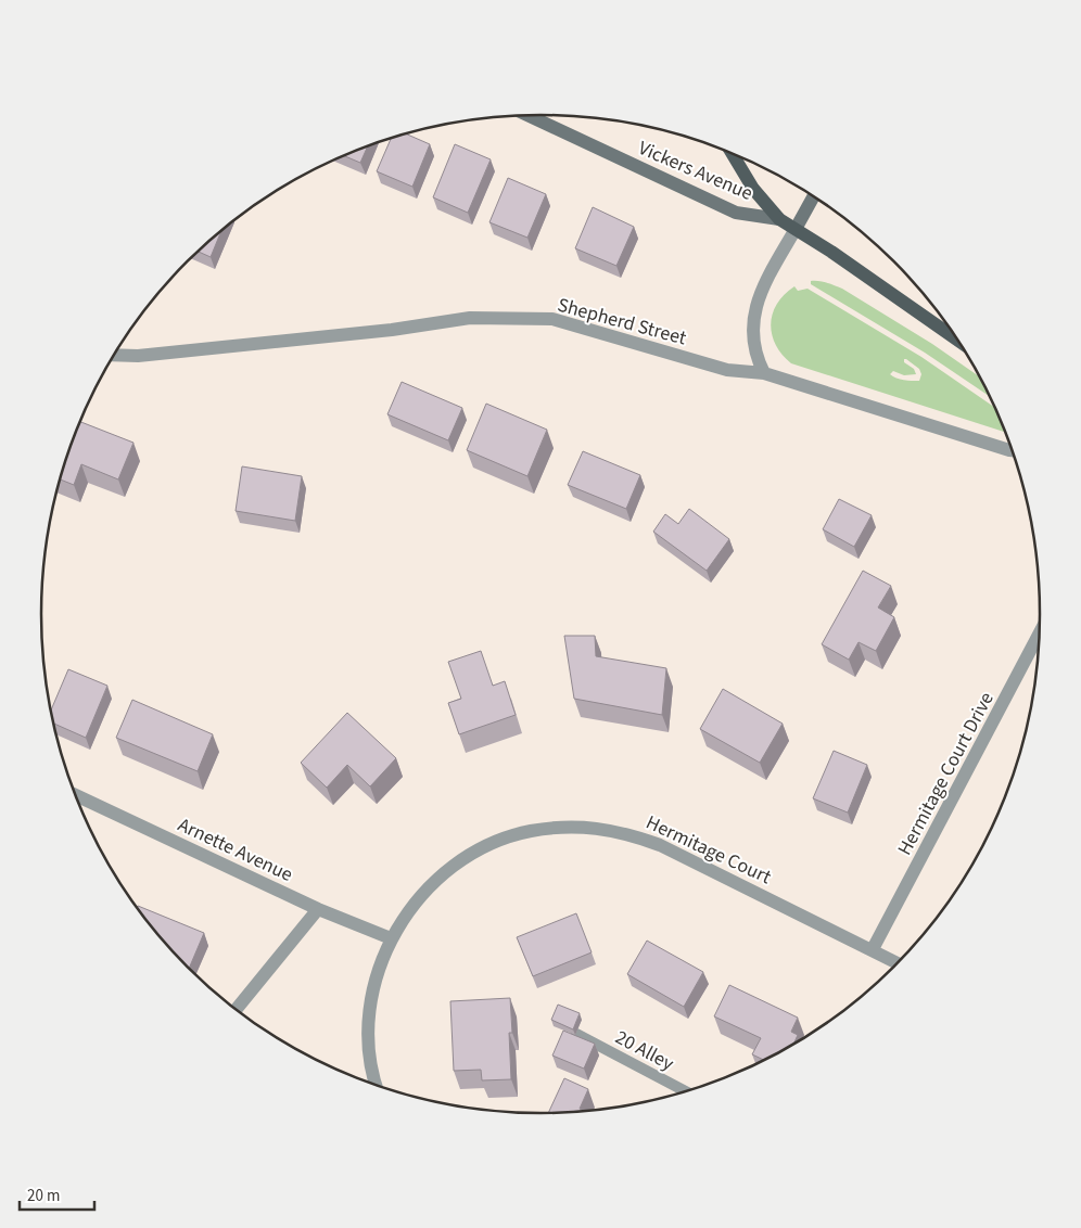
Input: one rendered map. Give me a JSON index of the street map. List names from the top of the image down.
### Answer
{
  "streets": {
    "main road": ["Vickers Avenue"],
    "street": [
      "Shepherd Street",
      "Hermitage Court Drive",
      "Arnette Avenue",
      "Hermitage Court"
    ],
    "lane": ["20 Alley"]
  },
  "crossings": [
    ["Hermitage Court Drive", "Hermitage Court"],
    ["Arnette Avenue", "Hermitage Court"]
  ],
  "scale_bar": "20 m"
}
